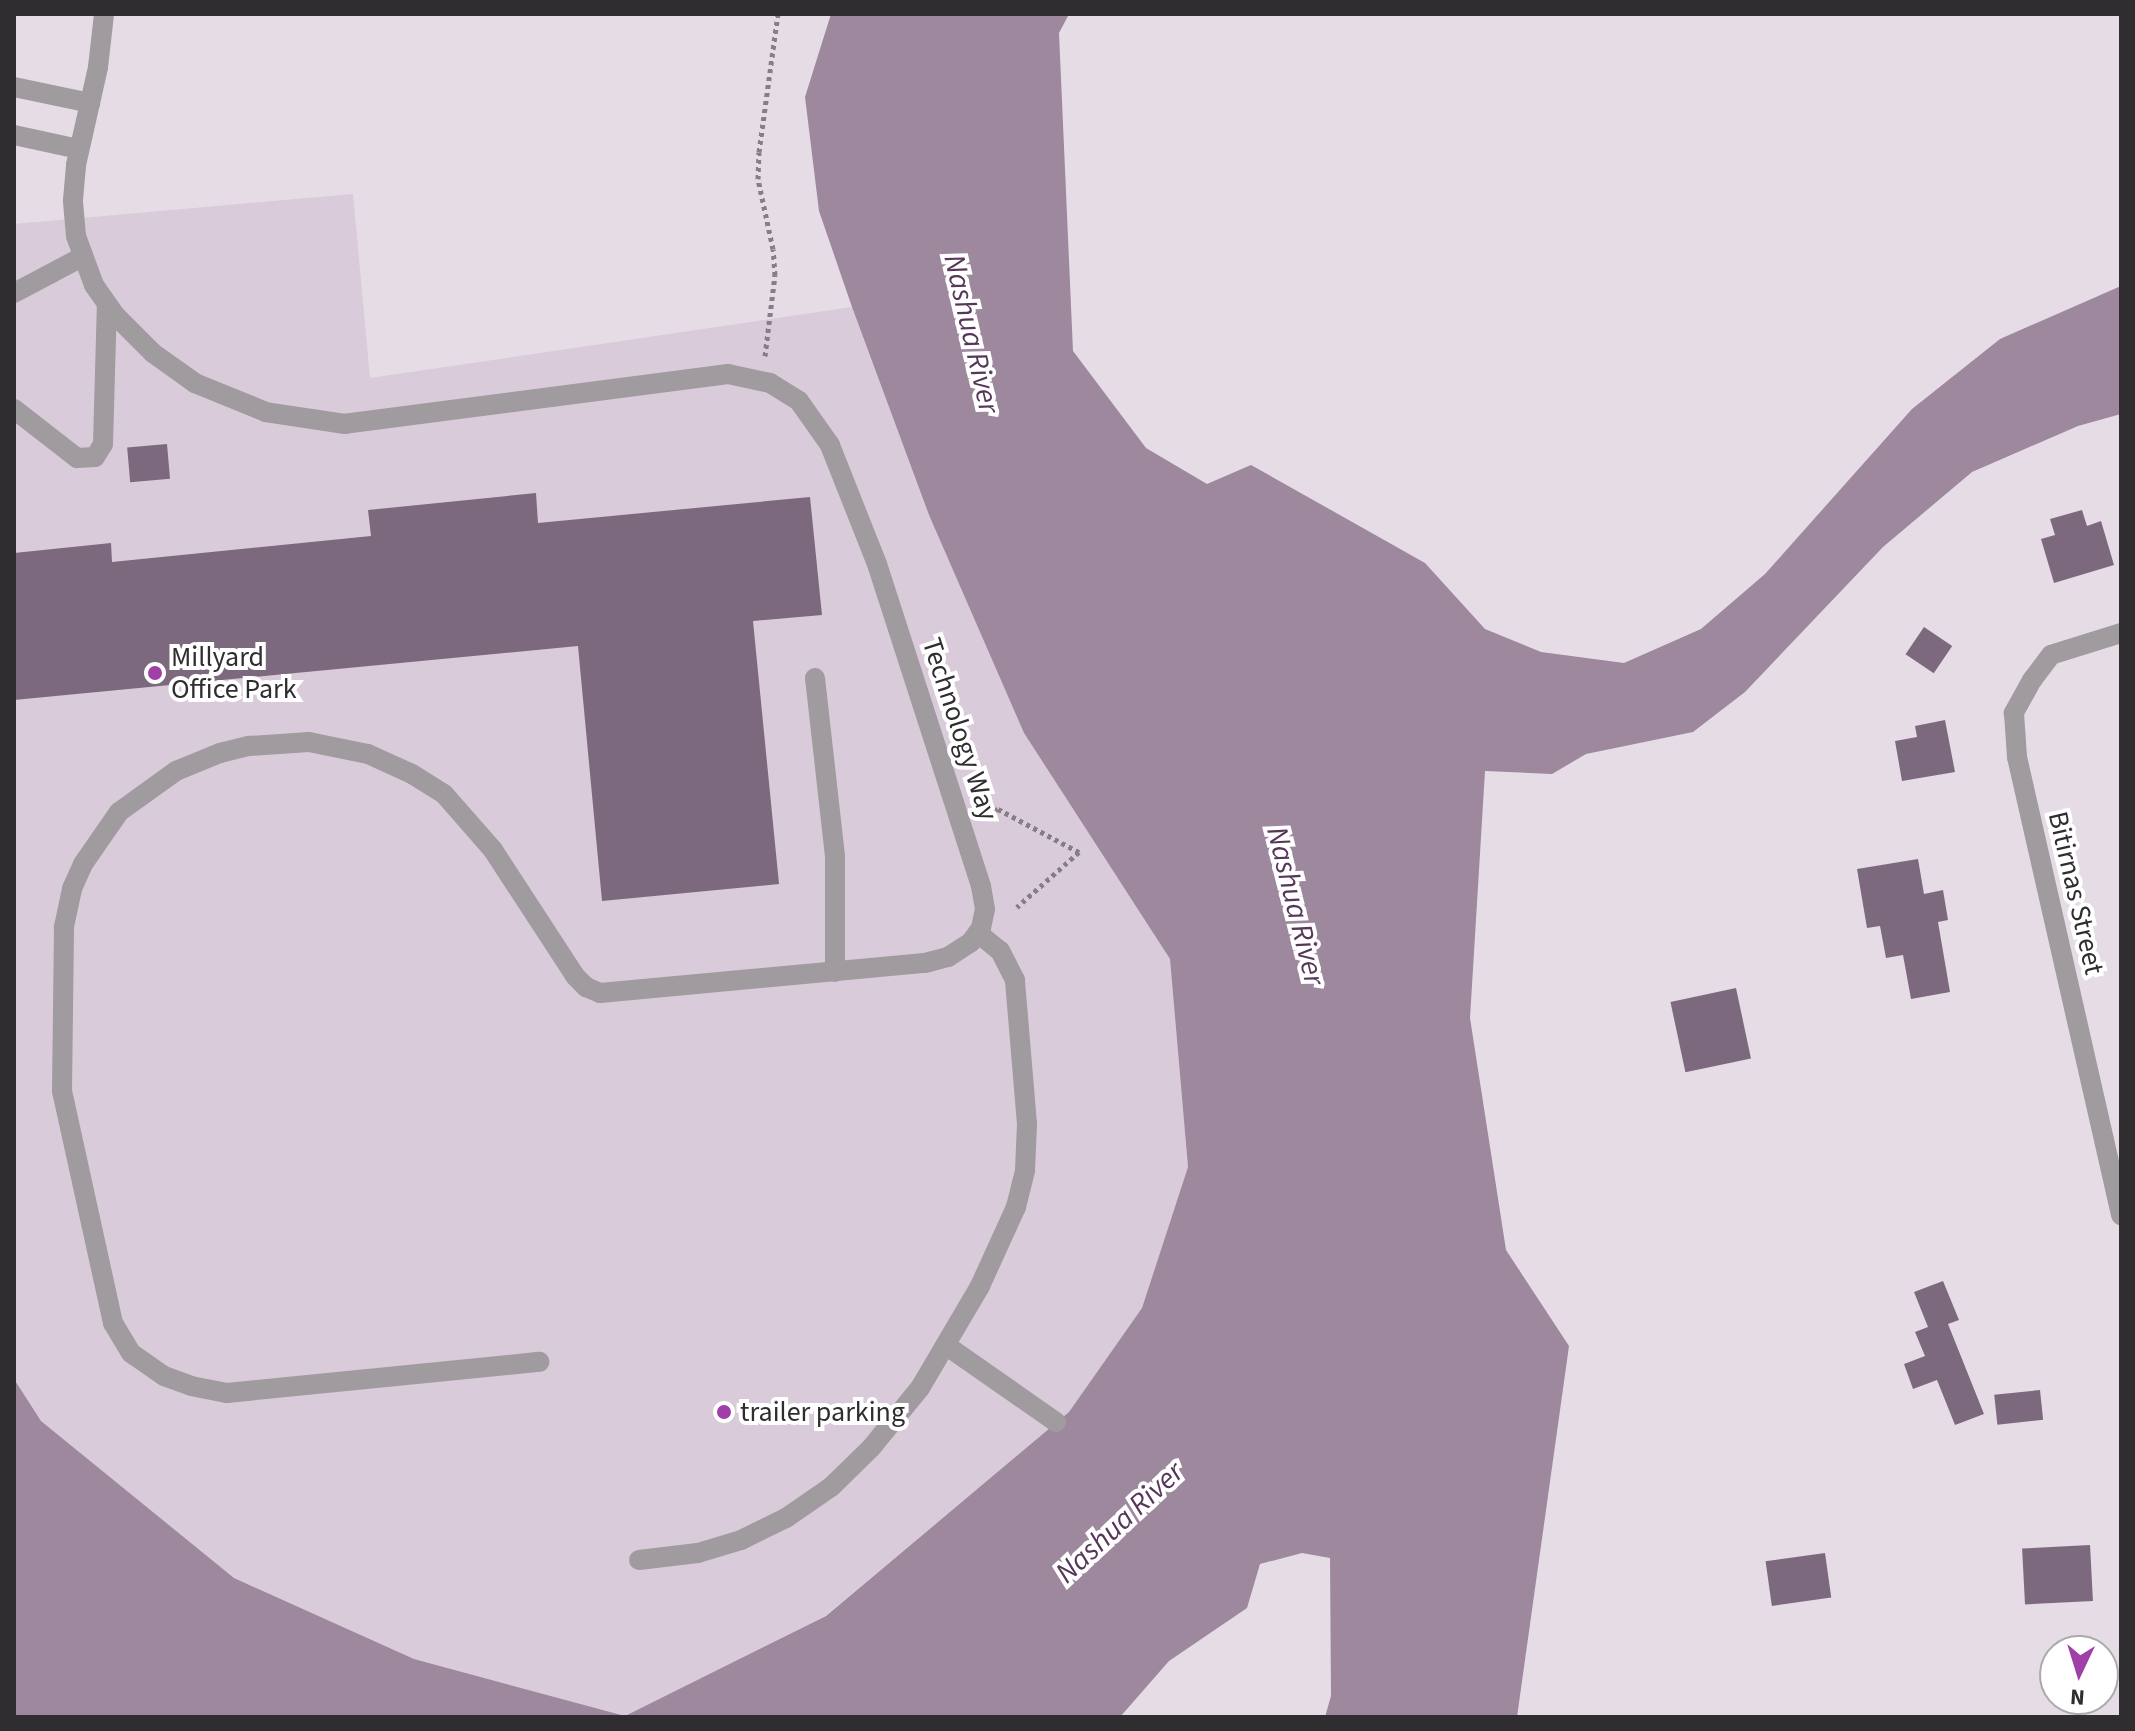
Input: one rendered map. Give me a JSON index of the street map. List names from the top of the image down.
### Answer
{
  "streets": {
    "street": ["Technology Way", "Bitirnas Street"]
  },
  "water": ["Nashua River"],
  "places": ["Millyard Office Park", "trailer parking"],
  "north": "bottom"
}
